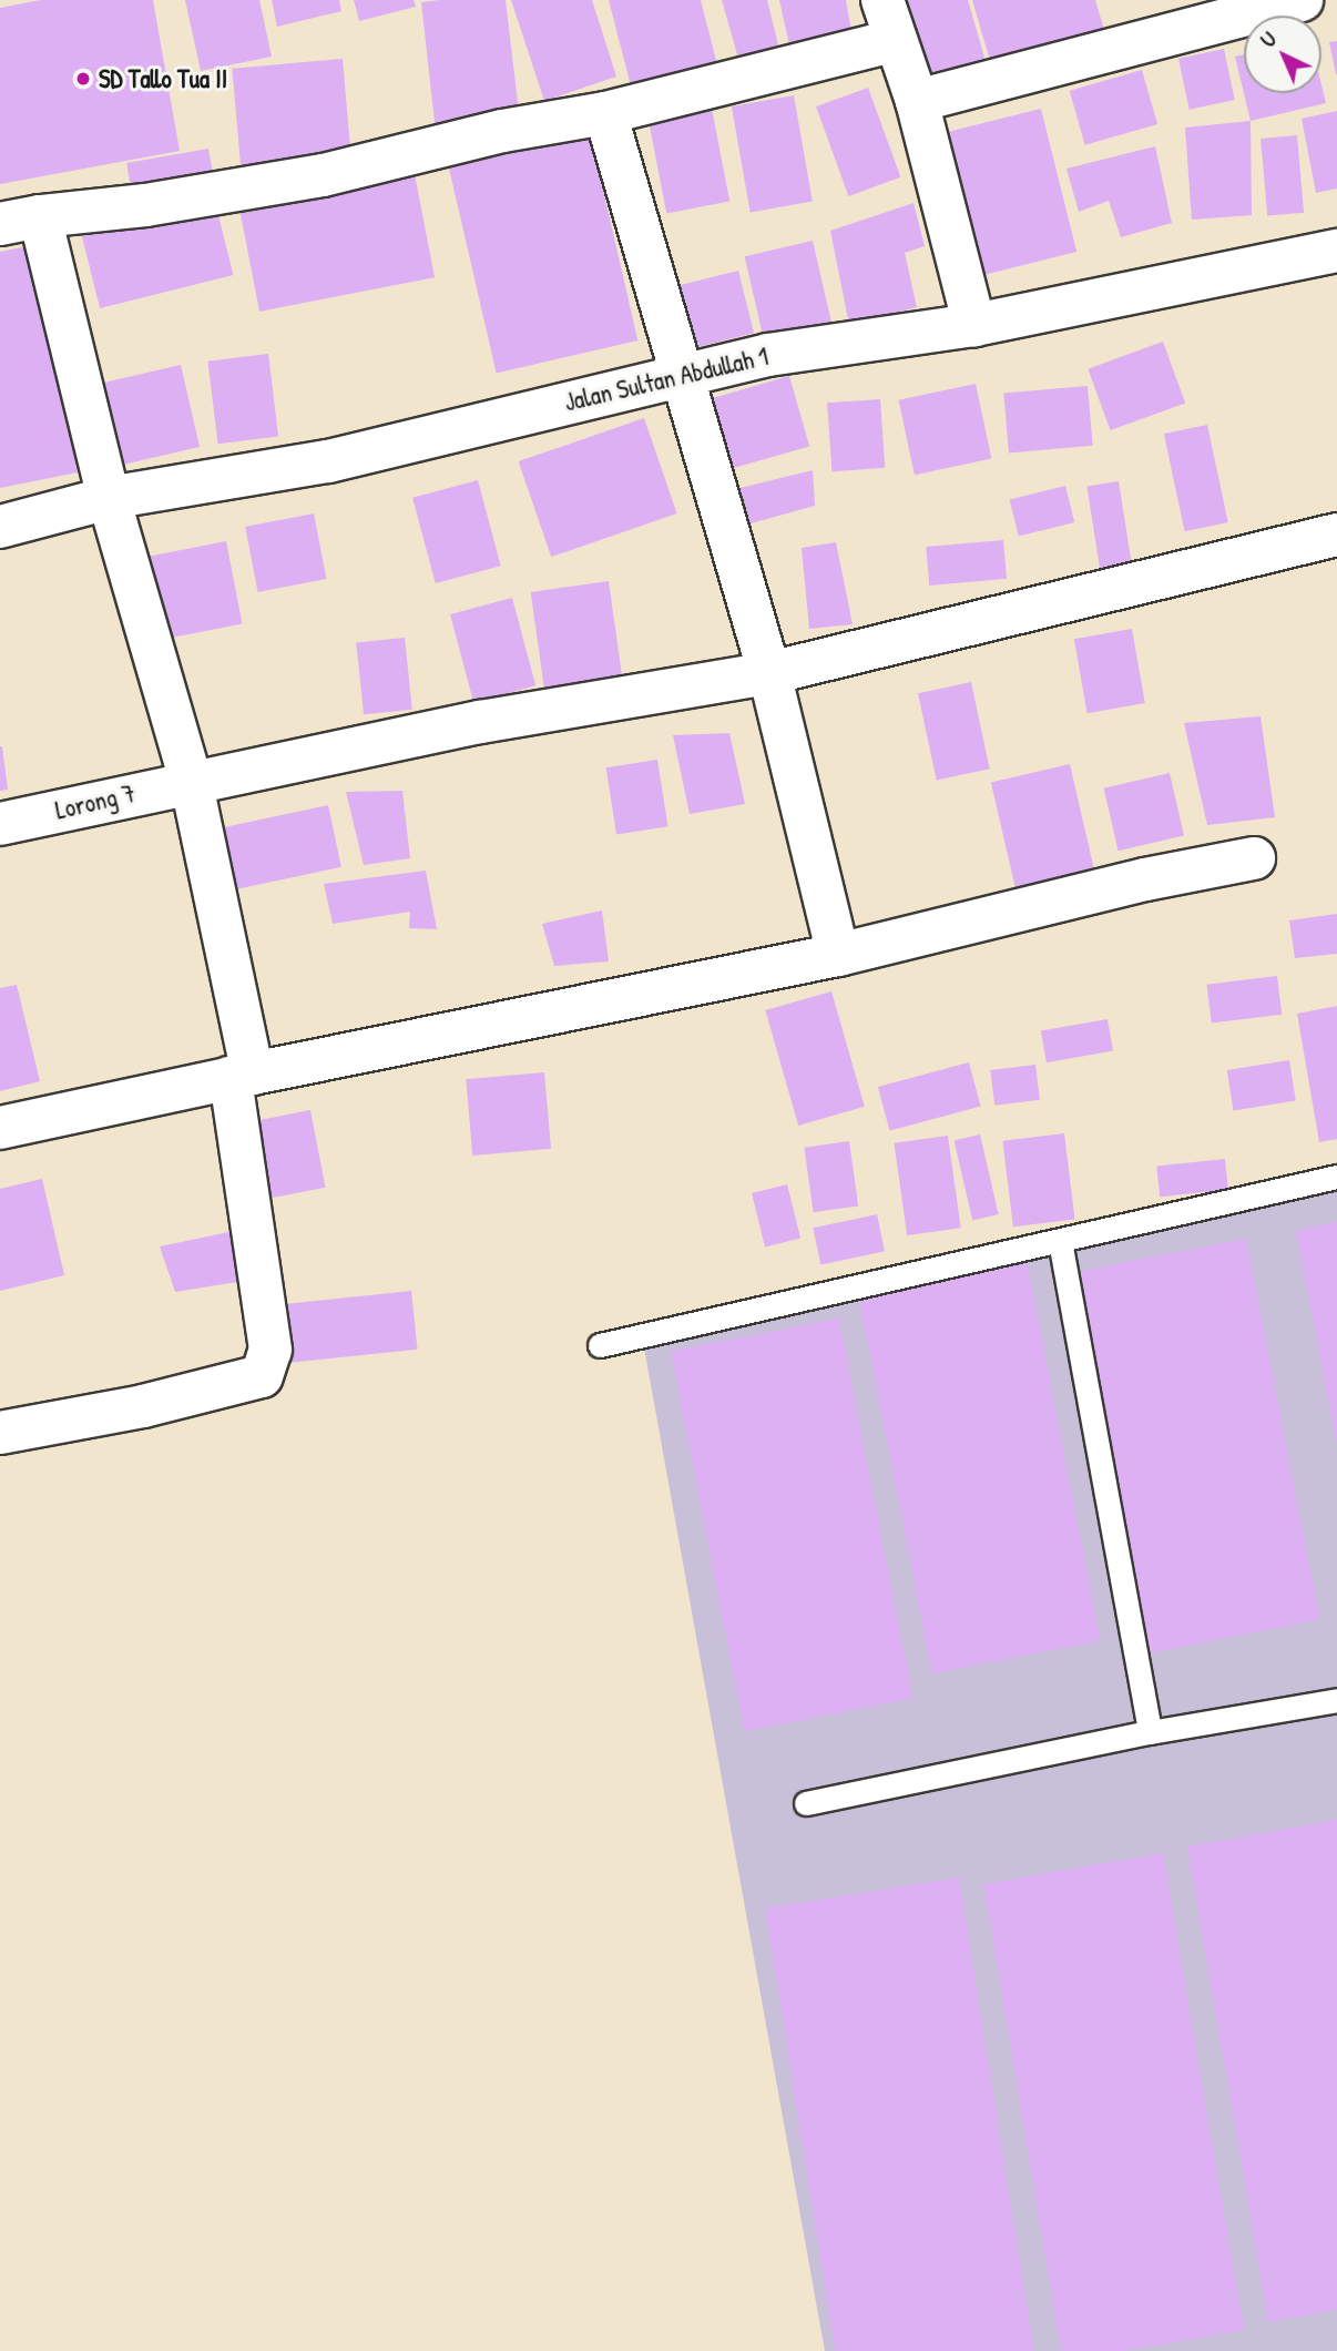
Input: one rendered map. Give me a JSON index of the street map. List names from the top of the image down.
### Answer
{
  "streets": {
    "street": ["Jalan Sultan Abdullah 1", "Lorong 7"]
  },
  "places": ["SD Tallo Tua II"],
  "north": "top left"
}
